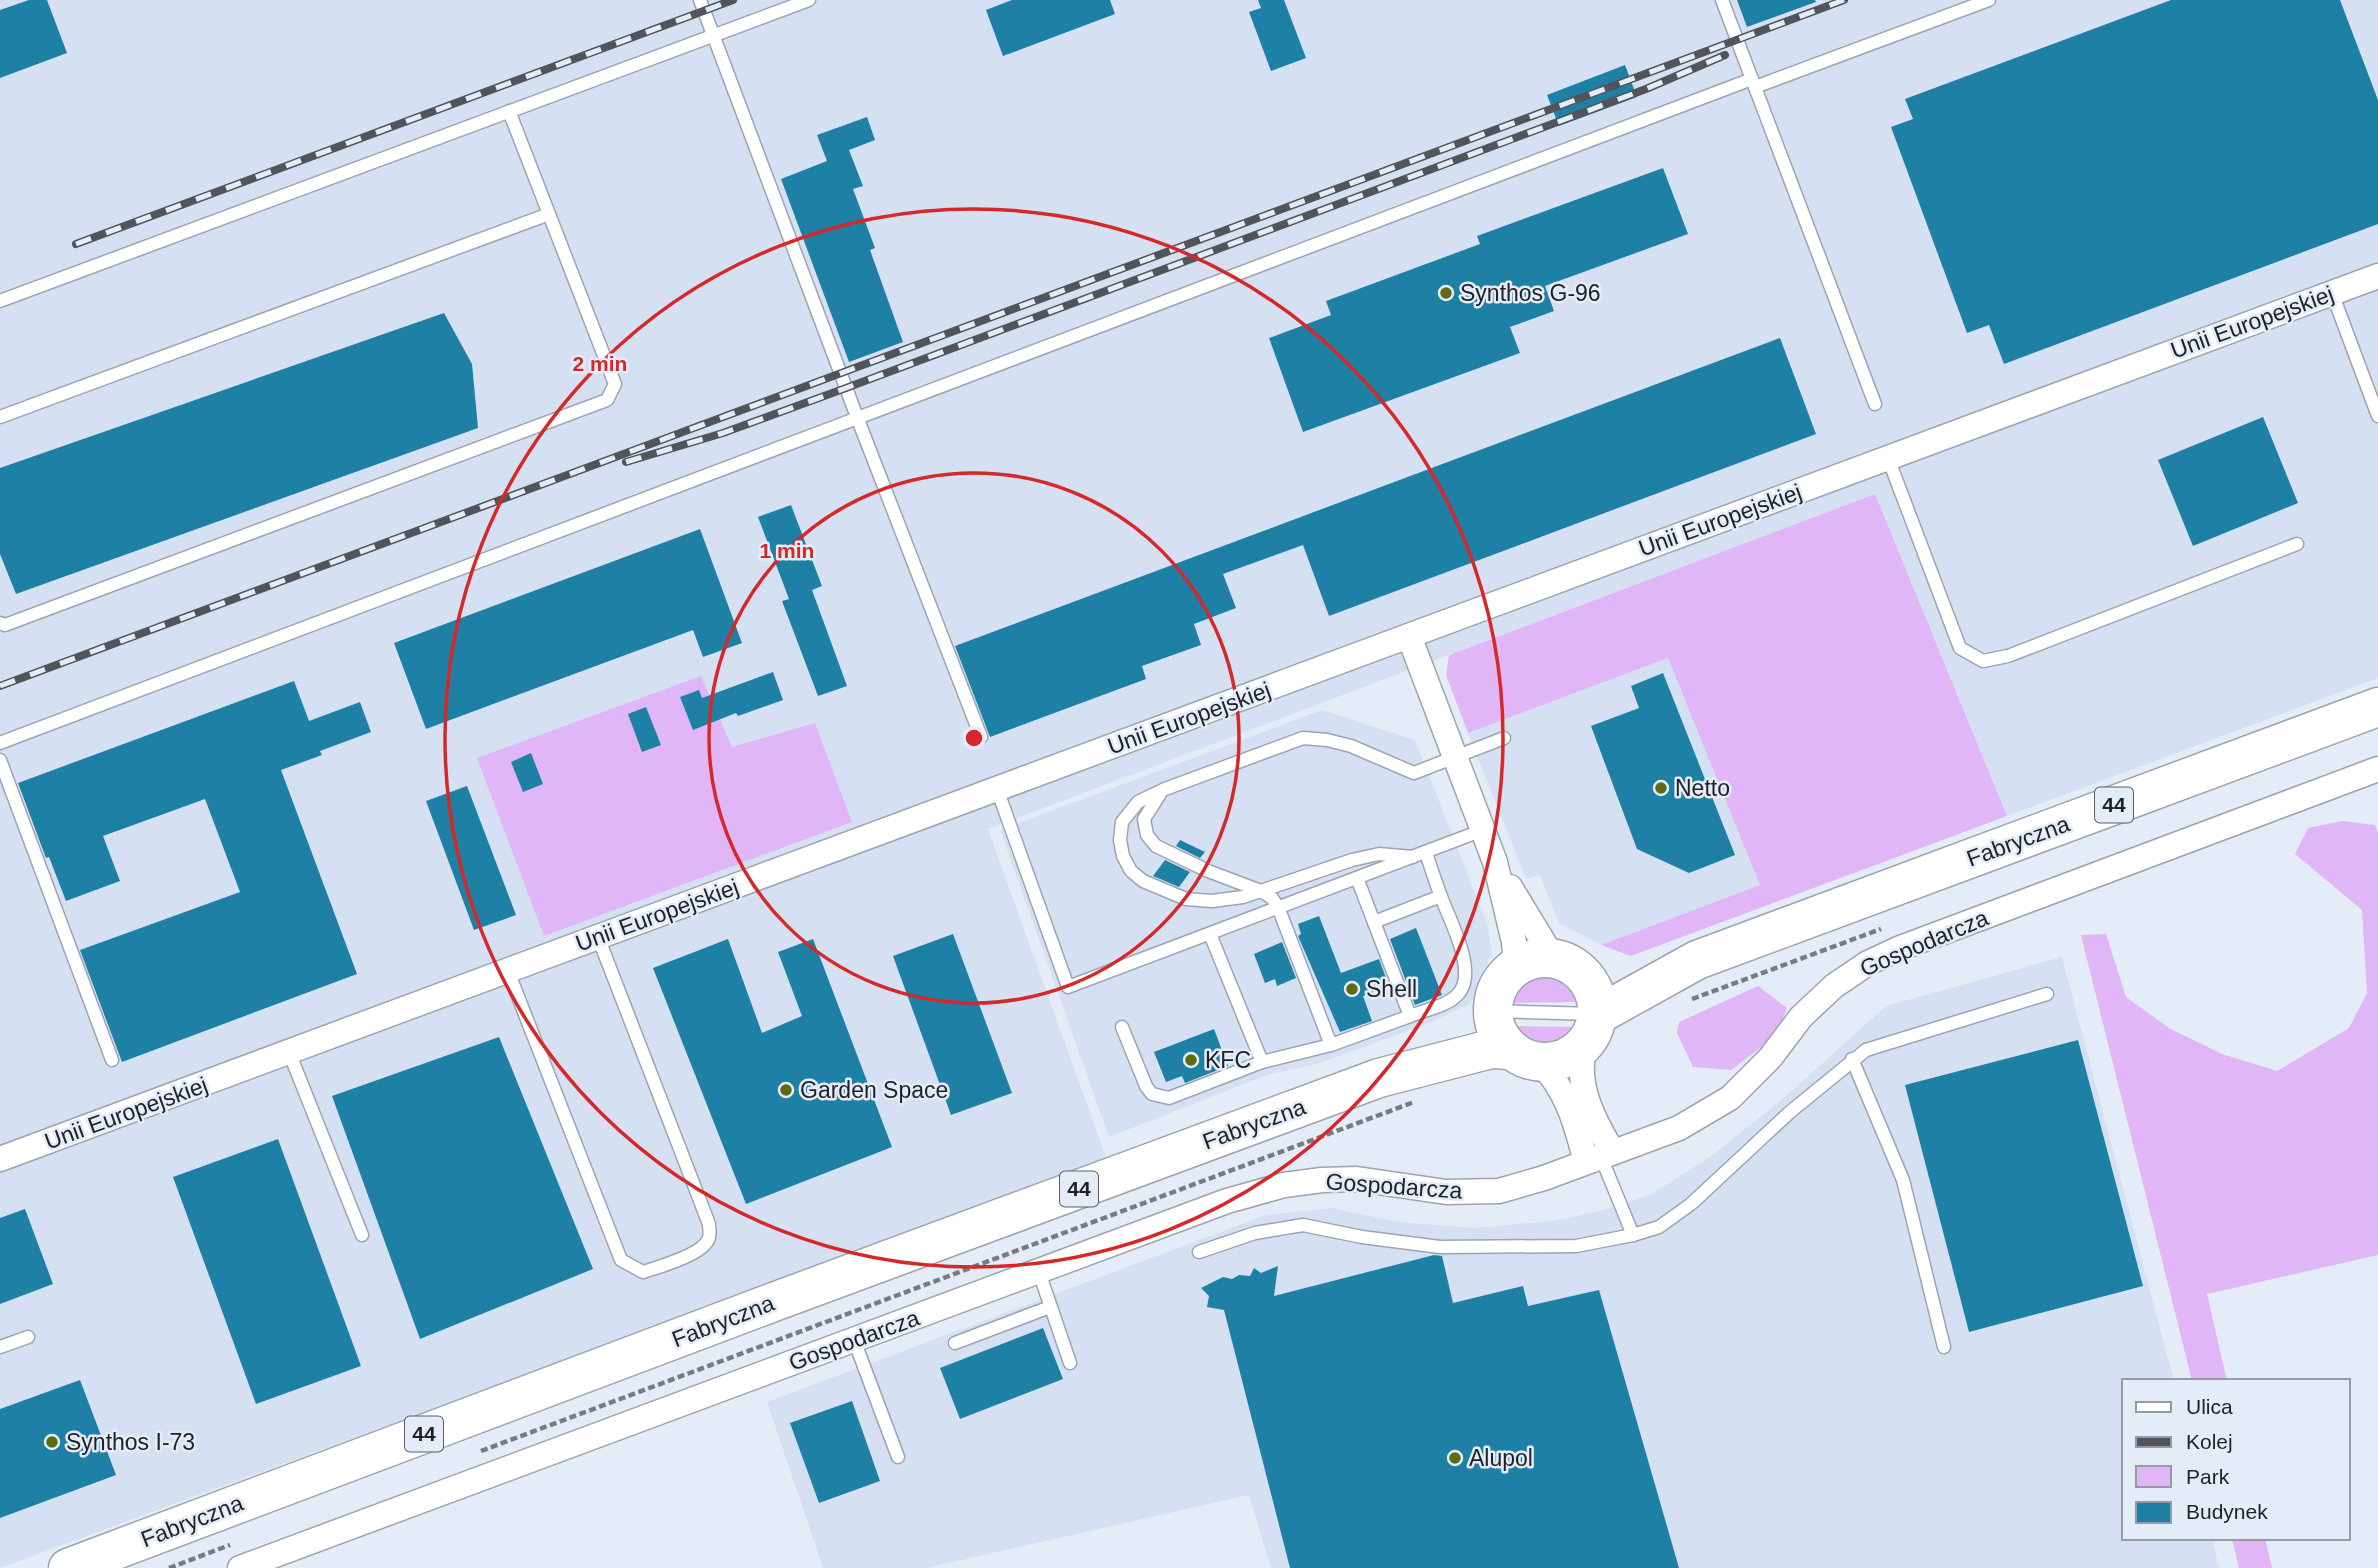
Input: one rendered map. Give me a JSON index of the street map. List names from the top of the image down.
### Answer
{
  "streets": {
    "main road": ["44", "Fabryczna"],
    "street": ["Unii Europejskiej", "Gospodarcza"]
  },
  "crossings": [
    ["44", "Fabryczna"]
  ],
  "places": [
    "Synthos G-96",
    "Netto",
    "Shell",
    "KFC",
    "Garden Space",
    "Synthos I-73",
    "Alupol"
  ],
  "legend": [
    "Ulica",
    "Kolej",
    "Park",
    "Budynek"
  ],
  "rings": ["2 min", "1 min"]
}
